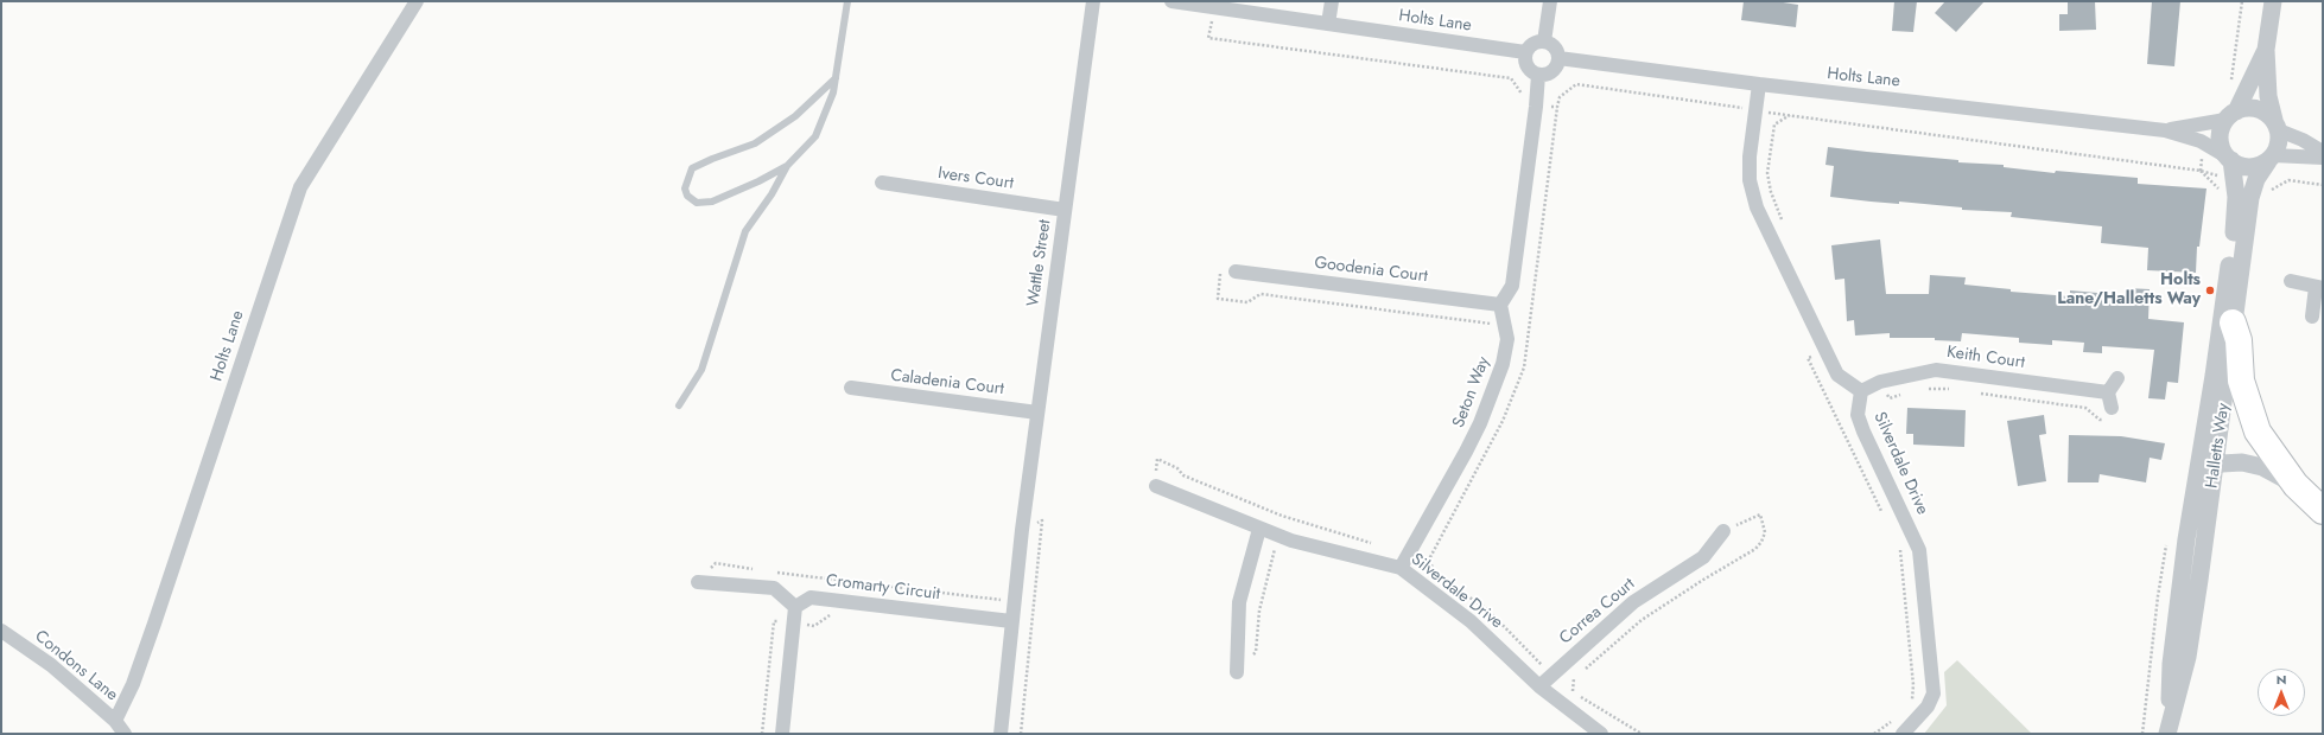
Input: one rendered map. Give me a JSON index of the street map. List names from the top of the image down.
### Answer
{
  "streets": {
    "street": [
      "Holts Lane",
      "Ivers Court",
      "Wattle Street",
      "Goodenia Court",
      "Keith Court",
      "Caladenia Court",
      "Seton Way",
      "Halletts Way",
      "Silverdale Drive",
      "Cromarty Circuit",
      "Correa Court",
      "Condons Lane"
    ]
  },
  "crossings": [
    ["Holts Lane", "Halletts Way"],
    ["Holts Lane", "Condons Lane"],
    ["Ivers Court", "Wattle Street"],
    ["Wattle Street", "Caladenia Court"],
    ["Goodenia Court", "Seton Way"],
    ["Keith Court", "Silverdale Drive"],
    ["Seton Way", "Silverdale Drive"],
    ["Silverdale Drive", "Correa Court"]
  ],
  "places": ["Holts Lane/Halletts Way"],
  "north": "top"
}
